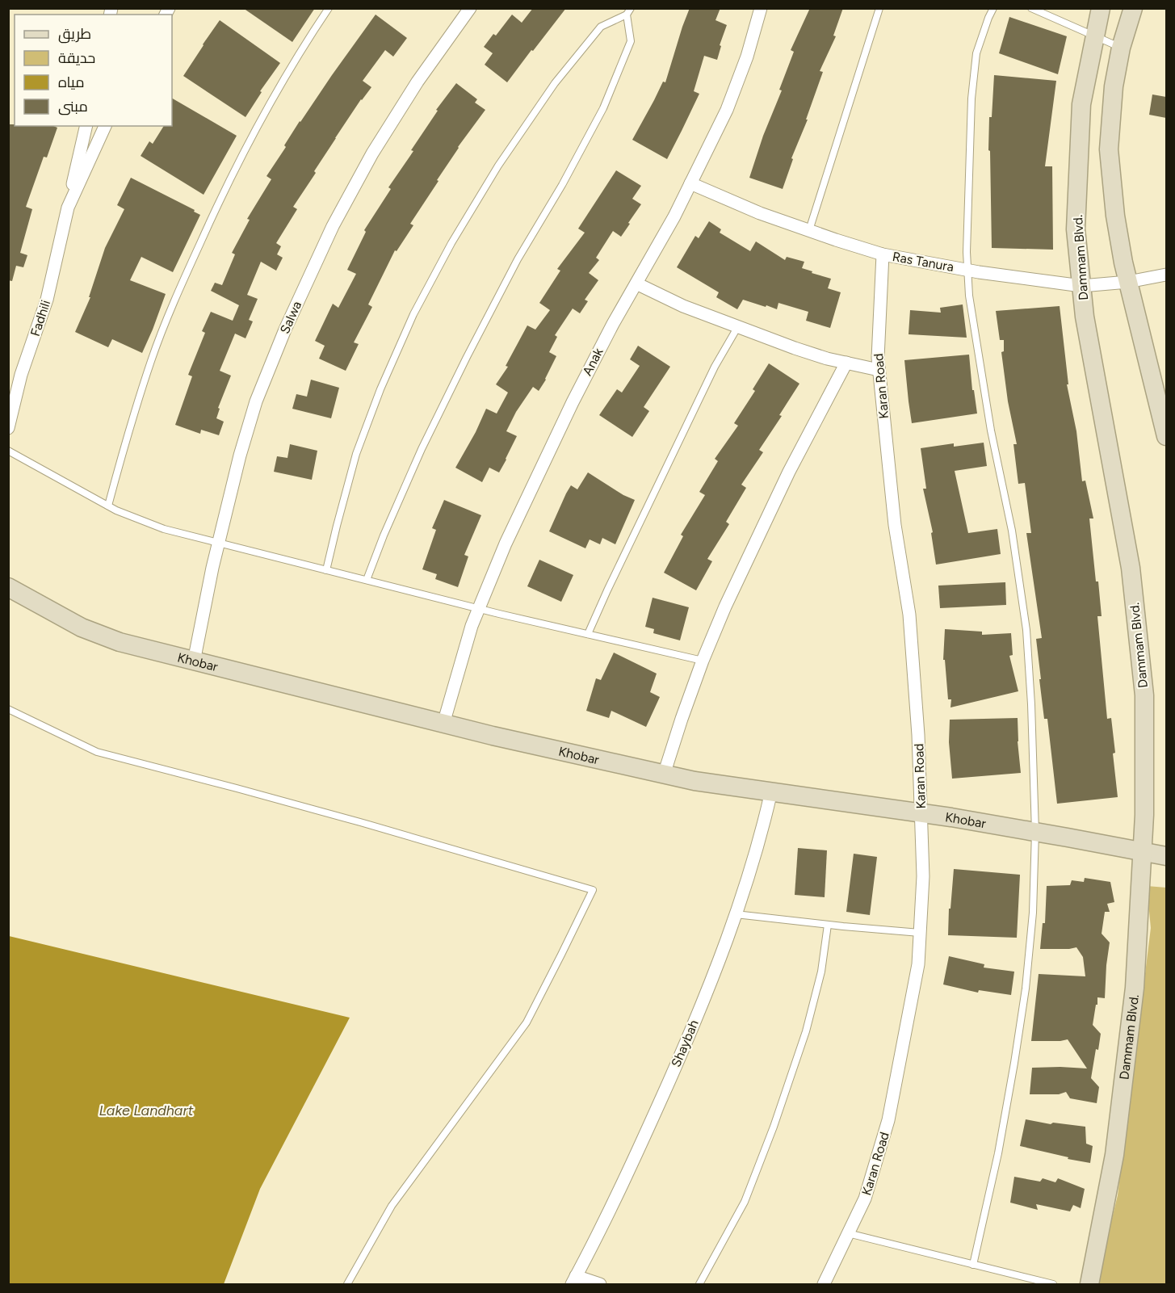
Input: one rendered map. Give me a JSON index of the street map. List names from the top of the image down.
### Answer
{
  "streets": {
    "main road": ["Dammam Blvd.", "Khobar"],
    "street": [
      "Ras Tanura",
      "Salwa",
      "Fadhili",
      "Anak",
      "Karan Road",
      "Shaybah"
    ]
  },
  "crossings": [
    ["Dammam Blvd.", "Ras Tanura"],
    ["Dammam Blvd.", "Khobar"],
    ["Ras Tanura", "Anak"],
    ["Ras Tanura", "Karan Road"],
    ["Salwa", "Khobar"],
    ["Anak", "Khobar"],
    ["Karan Road", "Khobar"],
    ["Khobar", "Shaybah"]
  ],
  "water": ["Lake Landhart"],
  "legend": [
    "طريق",
    "حديقة",
    "مياه",
    "مبنى"
  ]
}
